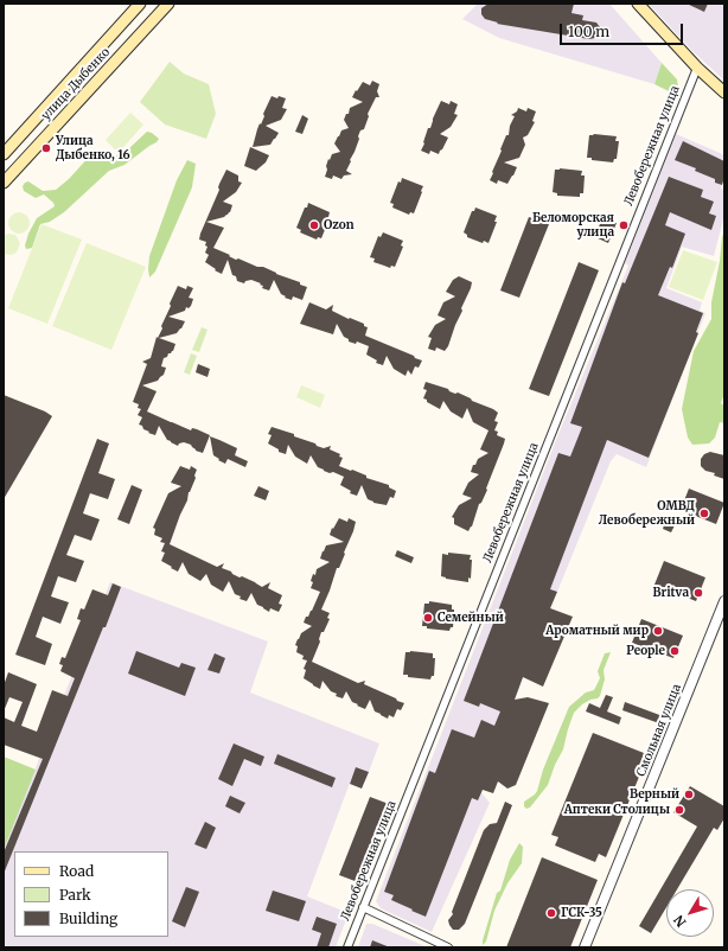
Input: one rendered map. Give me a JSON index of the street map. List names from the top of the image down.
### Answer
{
  "streets": {
    "main road": ["улица Дыбенко"],
    "street": ["Левобережная улица", "Смольная улица"]
  },
  "places": [
    "Улица Дыбенко, 16",
    "Ozon",
    "Беломорская улица",
    "ОМВД Левобережный",
    "Britva",
    "Семейный",
    "Ароматный мир",
    "People",
    "Верный",
    "Аптеки Столицы",
    "ГСК-35"
  ],
  "legend": ["Road", "Park", "Building"],
  "scale_bar": "100 m",
  "north": "bottom left"
}
